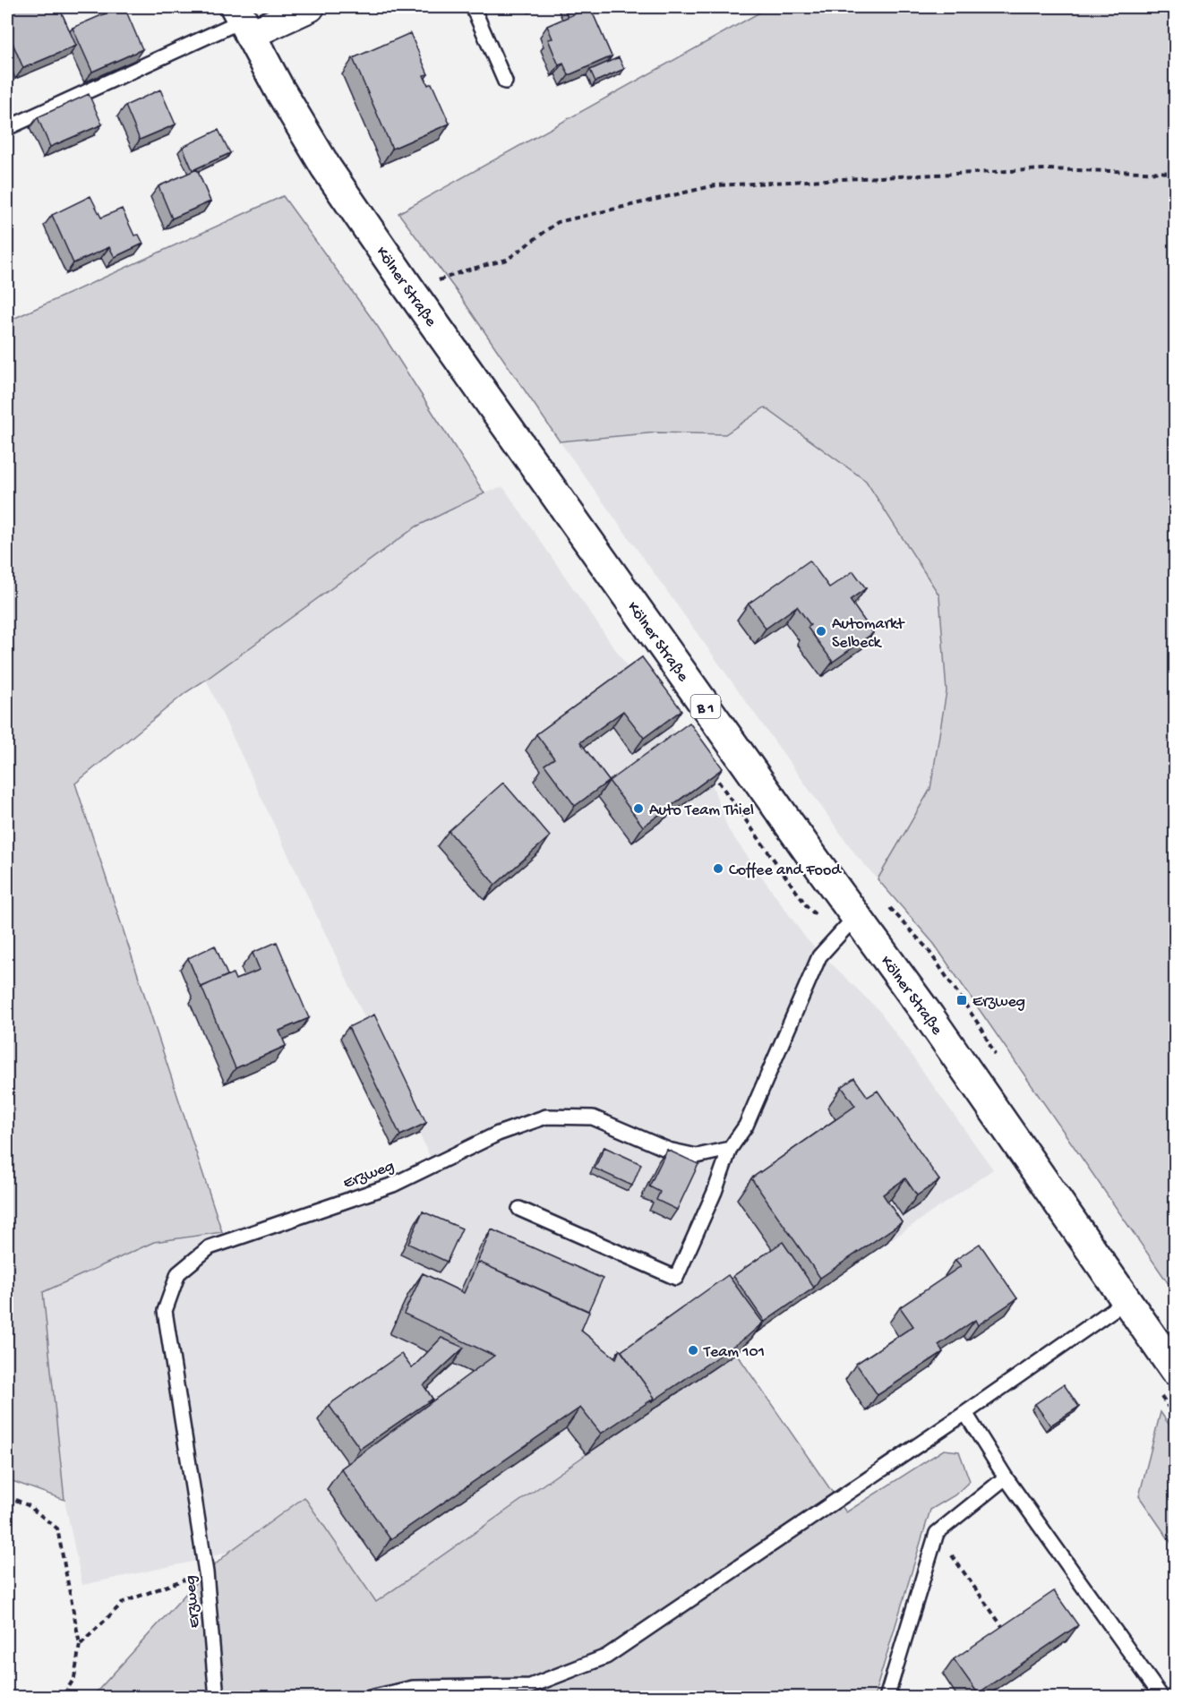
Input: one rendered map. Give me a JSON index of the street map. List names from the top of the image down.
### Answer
{
  "streets": {
    "main road": ["Kölner Straße", "B 1"],
    "lane": ["Erzweg"]
  },
  "places": {
    "other": [
      "Automarkt Selbeck",
      "Auto Team Thiel",
      "Coffee and Food",
      "Team 101"
    ],
    "transit": ["Erzweg"]
  }
}
